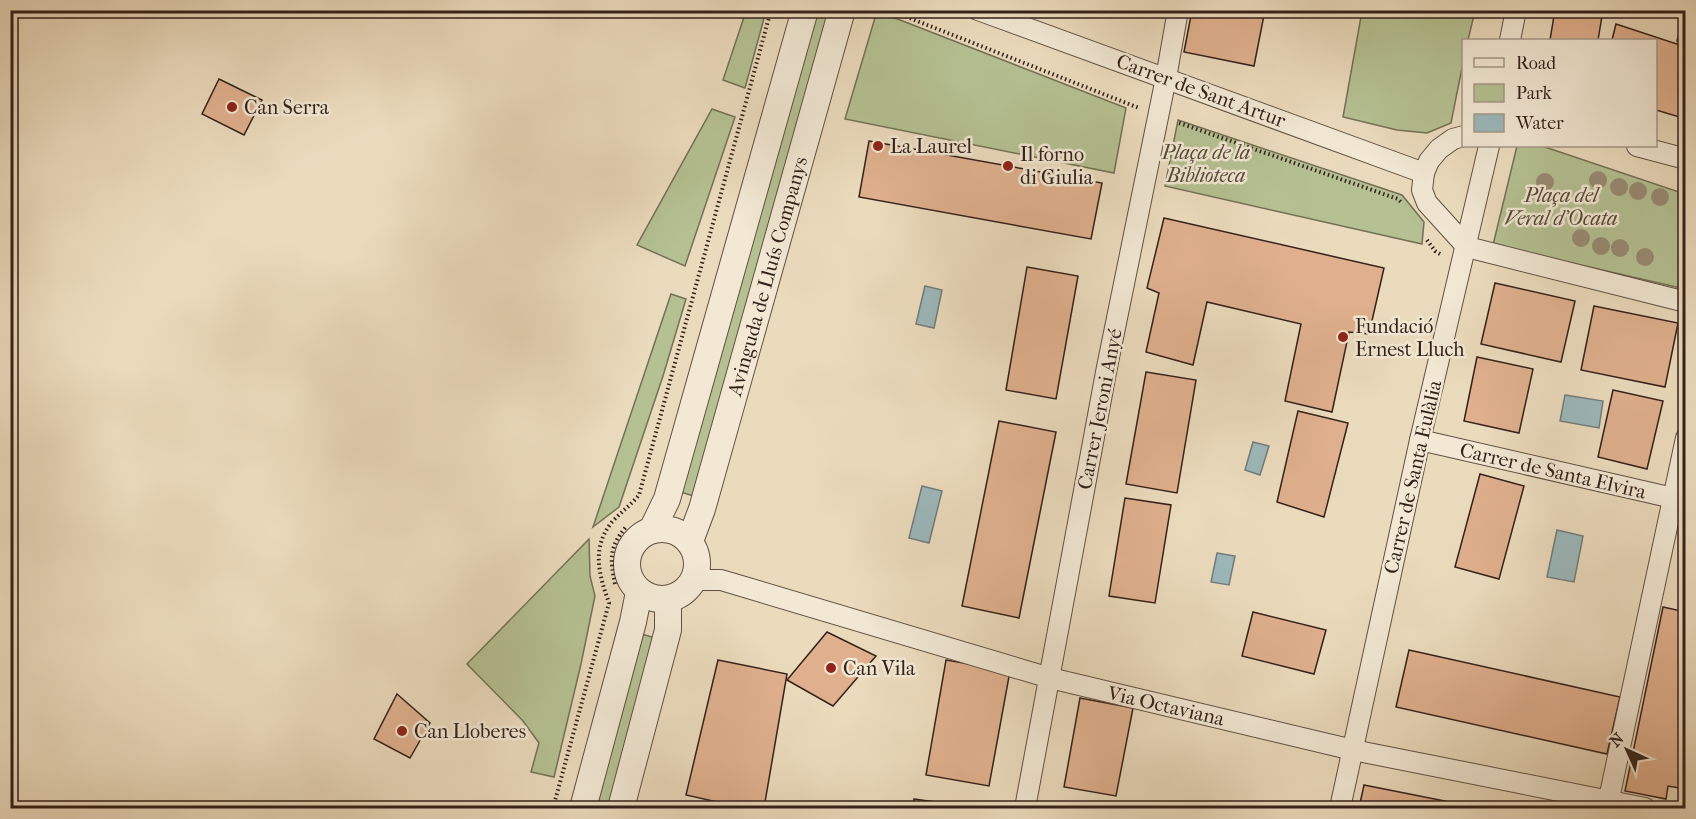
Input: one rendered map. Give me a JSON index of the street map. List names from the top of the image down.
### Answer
{
  "streets": {
    "street": [
      "Carrer de Sant Artur",
      "Avinguda de Lluís Companys",
      "Carrer Jeroni Anyé",
      "Carrer de Santa Elvira",
      "Carrer de Santa Eulàlia",
      "Via Octaviana"
    ]
  },
  "crossings": [
    ["Carrer de Sant Artur", "Carrer Jeroni Anyé"],
    ["Avinguda de Lluís Companys", "Via Octaviana"],
    ["Carrer Jeroni Anyé", "Via Octaviana"],
    ["Carrer de Santa Elvira", "Carrer de Santa Eulàlia"],
    ["Carrer de Santa Eulàlia", "Via Octaviana"]
  ],
  "parks": ["Plaça de la Biblioteca", "Plaça del Veral d'Ocata"],
  "places": [
    "Can Serra",
    "La Laurel",
    "Il forno di Giulia",
    "Fundació Ernest Lluch",
    "Can Vila",
    "Can Lloberes"
  ],
  "legend": ["Road", "Park", "Water"],
  "north": "top left"
}
